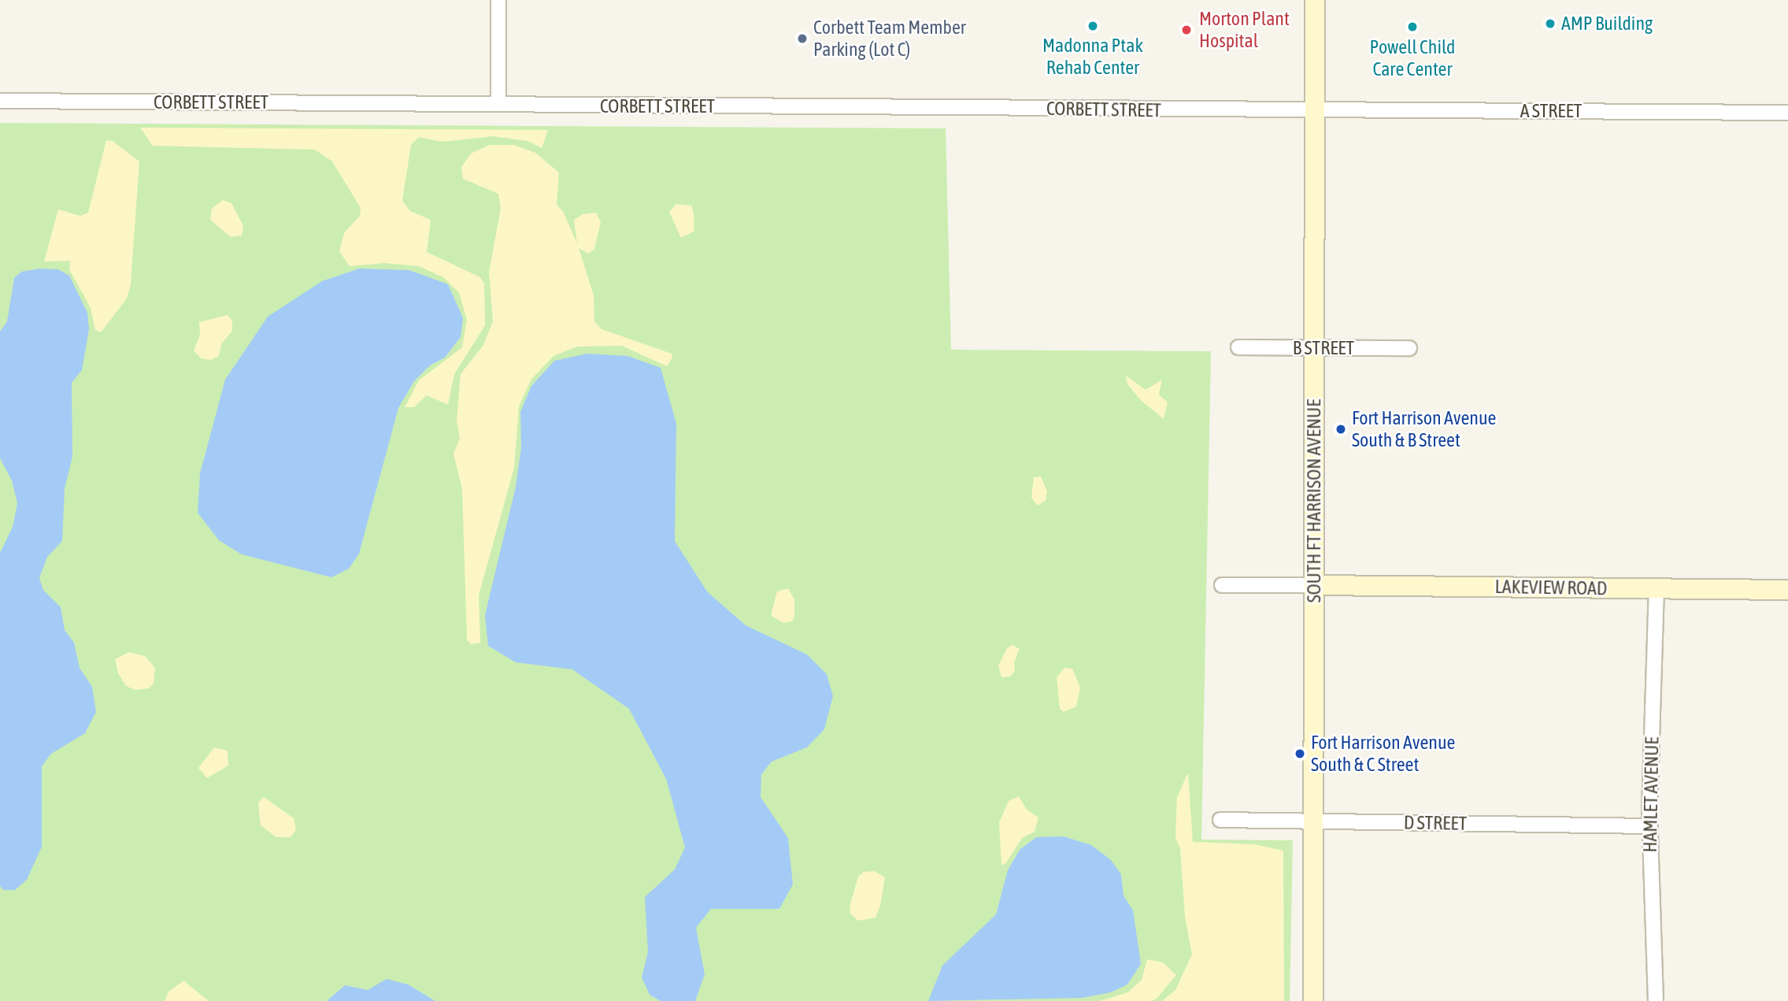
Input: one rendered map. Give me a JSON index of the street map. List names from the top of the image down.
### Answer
{
  "streets": {
    "main road": ["SOUTH FT HARRISON AVENUE", "LAKEVIEW ROAD"],
    "street": [
      "CORBETT STREET",
      "A STREET",
      "B STREET",
      "HAMLET AVENUE",
      "D STREET"
    ]
  },
  "crossings": [
    ["CORBETT STREET", "A STREET"],
    ["CORBETT STREET", "SOUTH FT HARRISON AVENUE"],
    ["A STREET", "SOUTH FT HARRISON AVENUE"],
    ["B STREET", "SOUTH FT HARRISON AVENUE"],
    ["SOUTH FT HARRISON AVENUE", "LAKEVIEW ROAD"],
    ["SOUTH FT HARRISON AVENUE", "D STREET"],
    ["LAKEVIEW ROAD", "HAMLET AVENUE"],
    ["HAMLET AVENUE", "D STREET"]
  ],
  "places": [
    "AMP Building",
    "Madonna Ptak Rehab Center",
    "Powell Child Care Center",
    "Morton Plant Hospital",
    "Corbett Team Member Parking (Lot C)",
    "Fort Harrison Avenue South & B Street",
    "Fort Harrison Avenue South & C Street"
  ]
}
